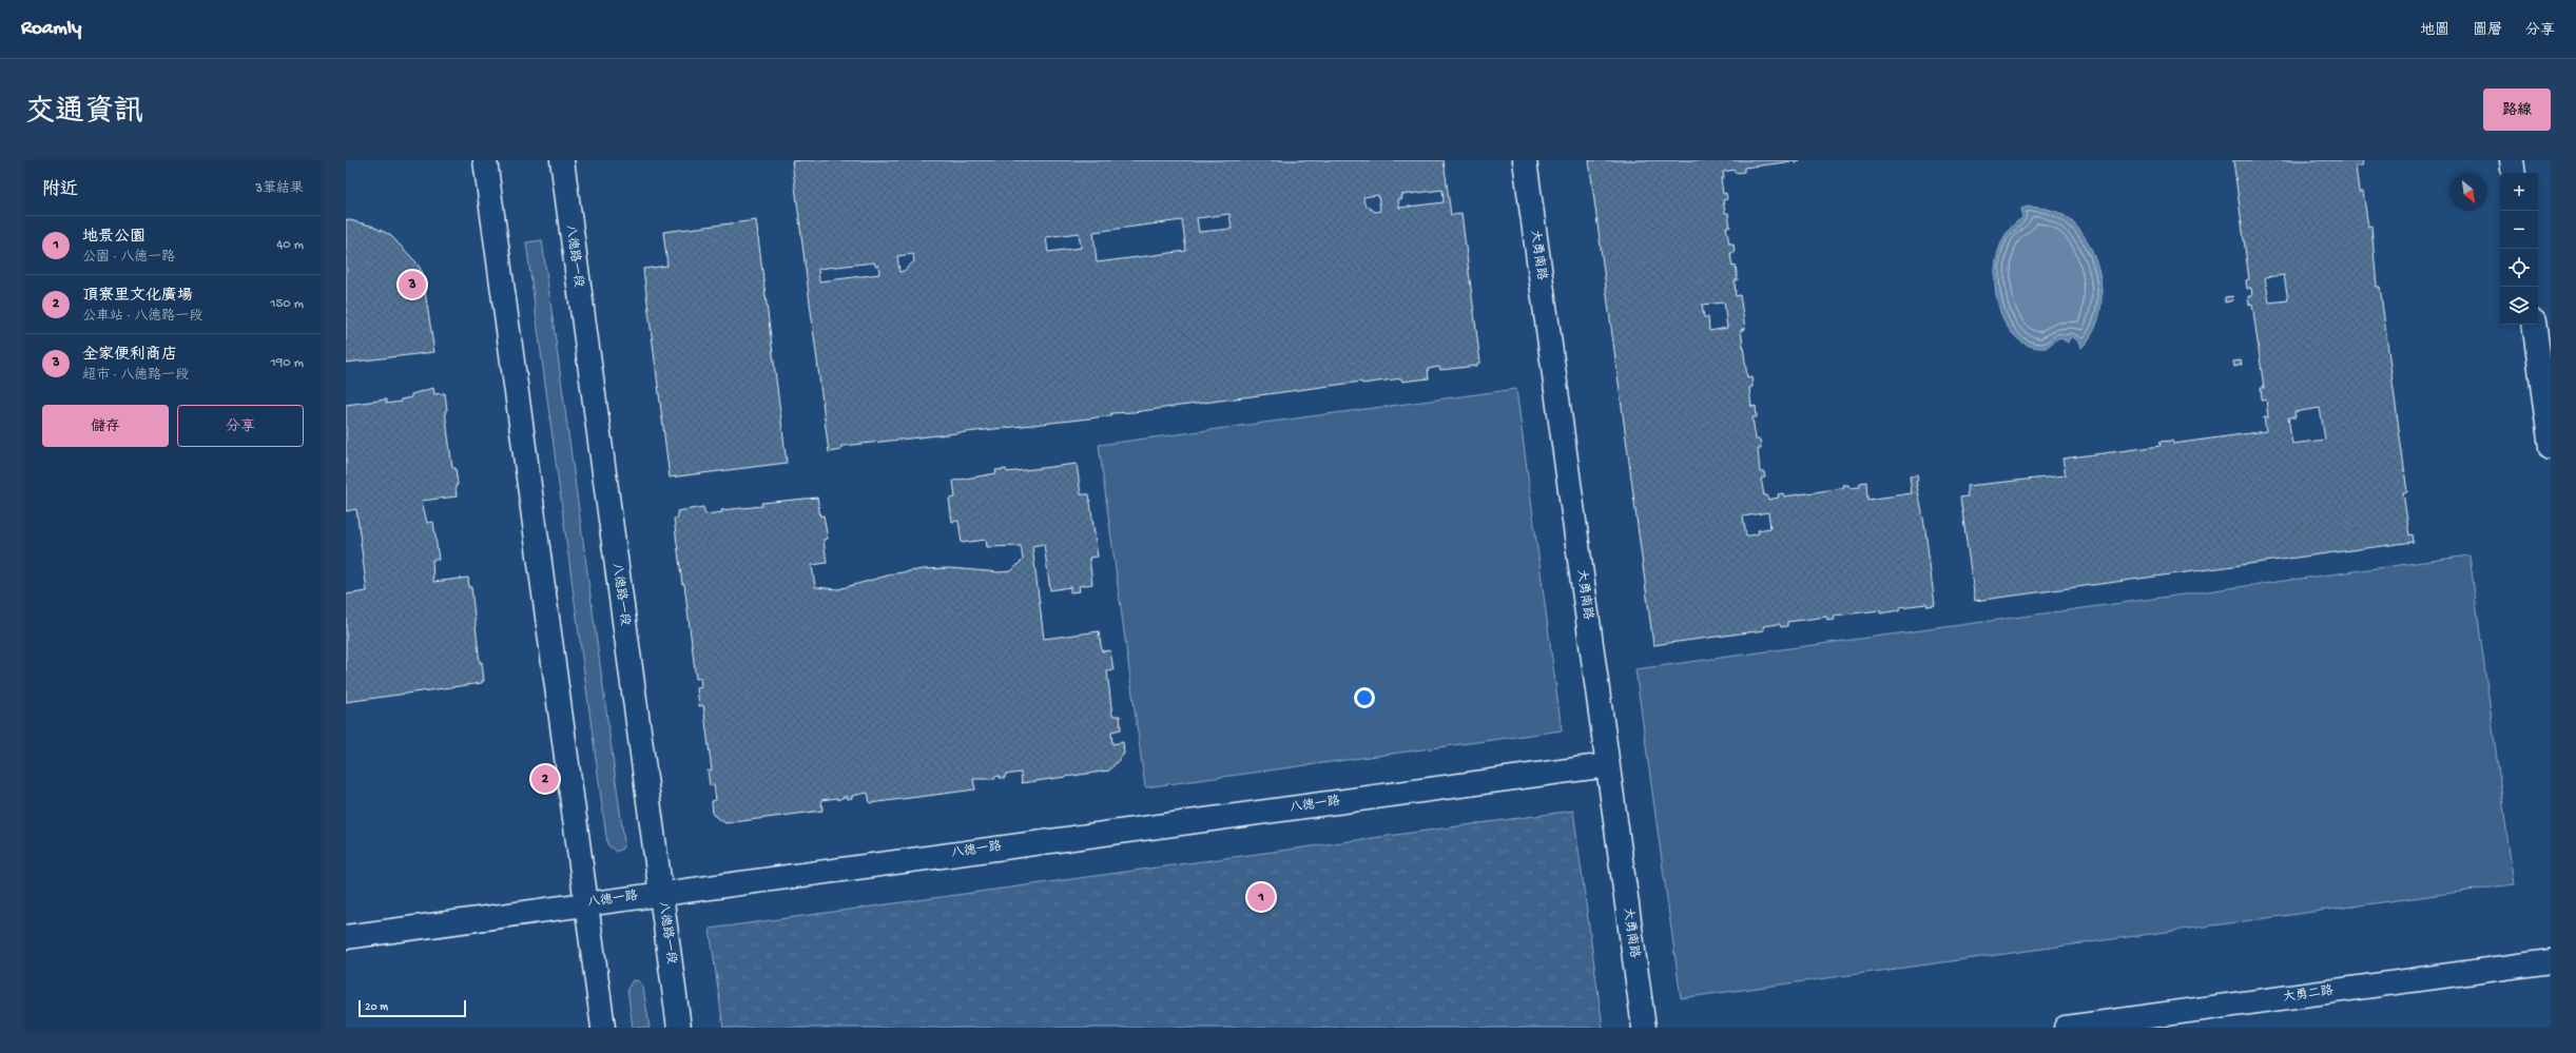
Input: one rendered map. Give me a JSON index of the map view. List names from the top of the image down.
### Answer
{
  "streets": {
    "street": [
      "大勇南路",
      "八德路一段",
      "八德一路",
      "大勇二路"
    ]
  },
  "crossings": [
    ["大勇南路", "八德一路"],
    ["八德路一段", "八德一路"]
  ],
  "scale_bar": "20 m",
  "north": "bottom right",
  "page": {
    "header": "Roamly",
    "nav": ["地圖", "圖層", "分享"],
    "title": "交通資訊",
    "buttons": [
      "路線",
      ["儲存", "分享"]
    ],
    "heading": ["附近", "3筆結果"],
    "map_buttons": ["+", "−"],
    "list": [
      {
        "mark": "1",
        "name": "地景公園",
        "note": "公園 · 八德一路",
        "value": "40 m"
      },
      {
        "mark": "2",
        "name": "頂寮里文化廣場",
        "note": "公車站 · 八德路一段",
        "value": "150 m"
      },
      {
        "mark": "3",
        "name": "全家便利商店",
        "note": "超市 · 八德路一段",
        "value": "190 m"
      }
    ],
    "pins": ["3", "2", "1"],
    "scale": "20 m"
  }
}
